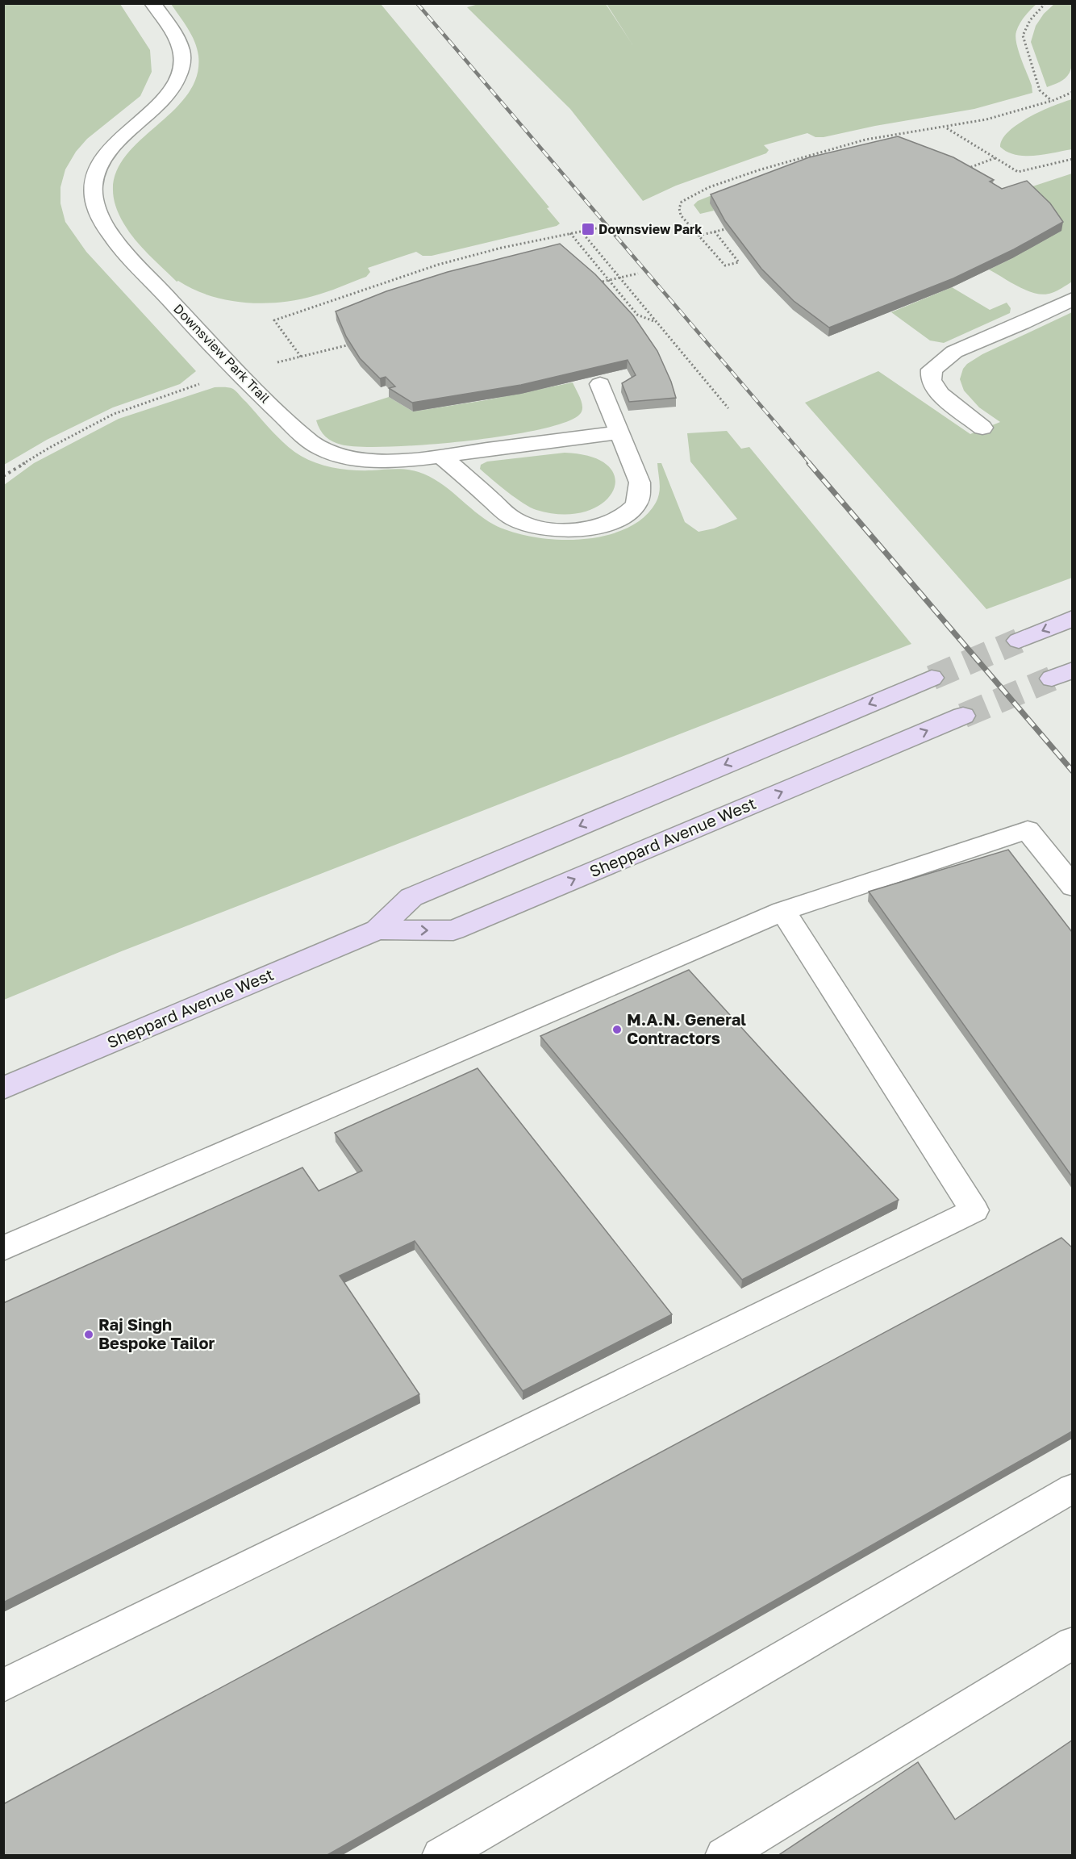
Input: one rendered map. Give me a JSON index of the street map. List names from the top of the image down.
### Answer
{
  "streets": {
    "main road": ["Sheppard Avenue West"],
    "lane": ["Downsview Park Trail"]
  },
  "places": {
    "transit": ["Downsview Park"],
    "other": ["M.A.N. General Contractors", "Raj Singh Bespoke Tailor"]
  }
}
